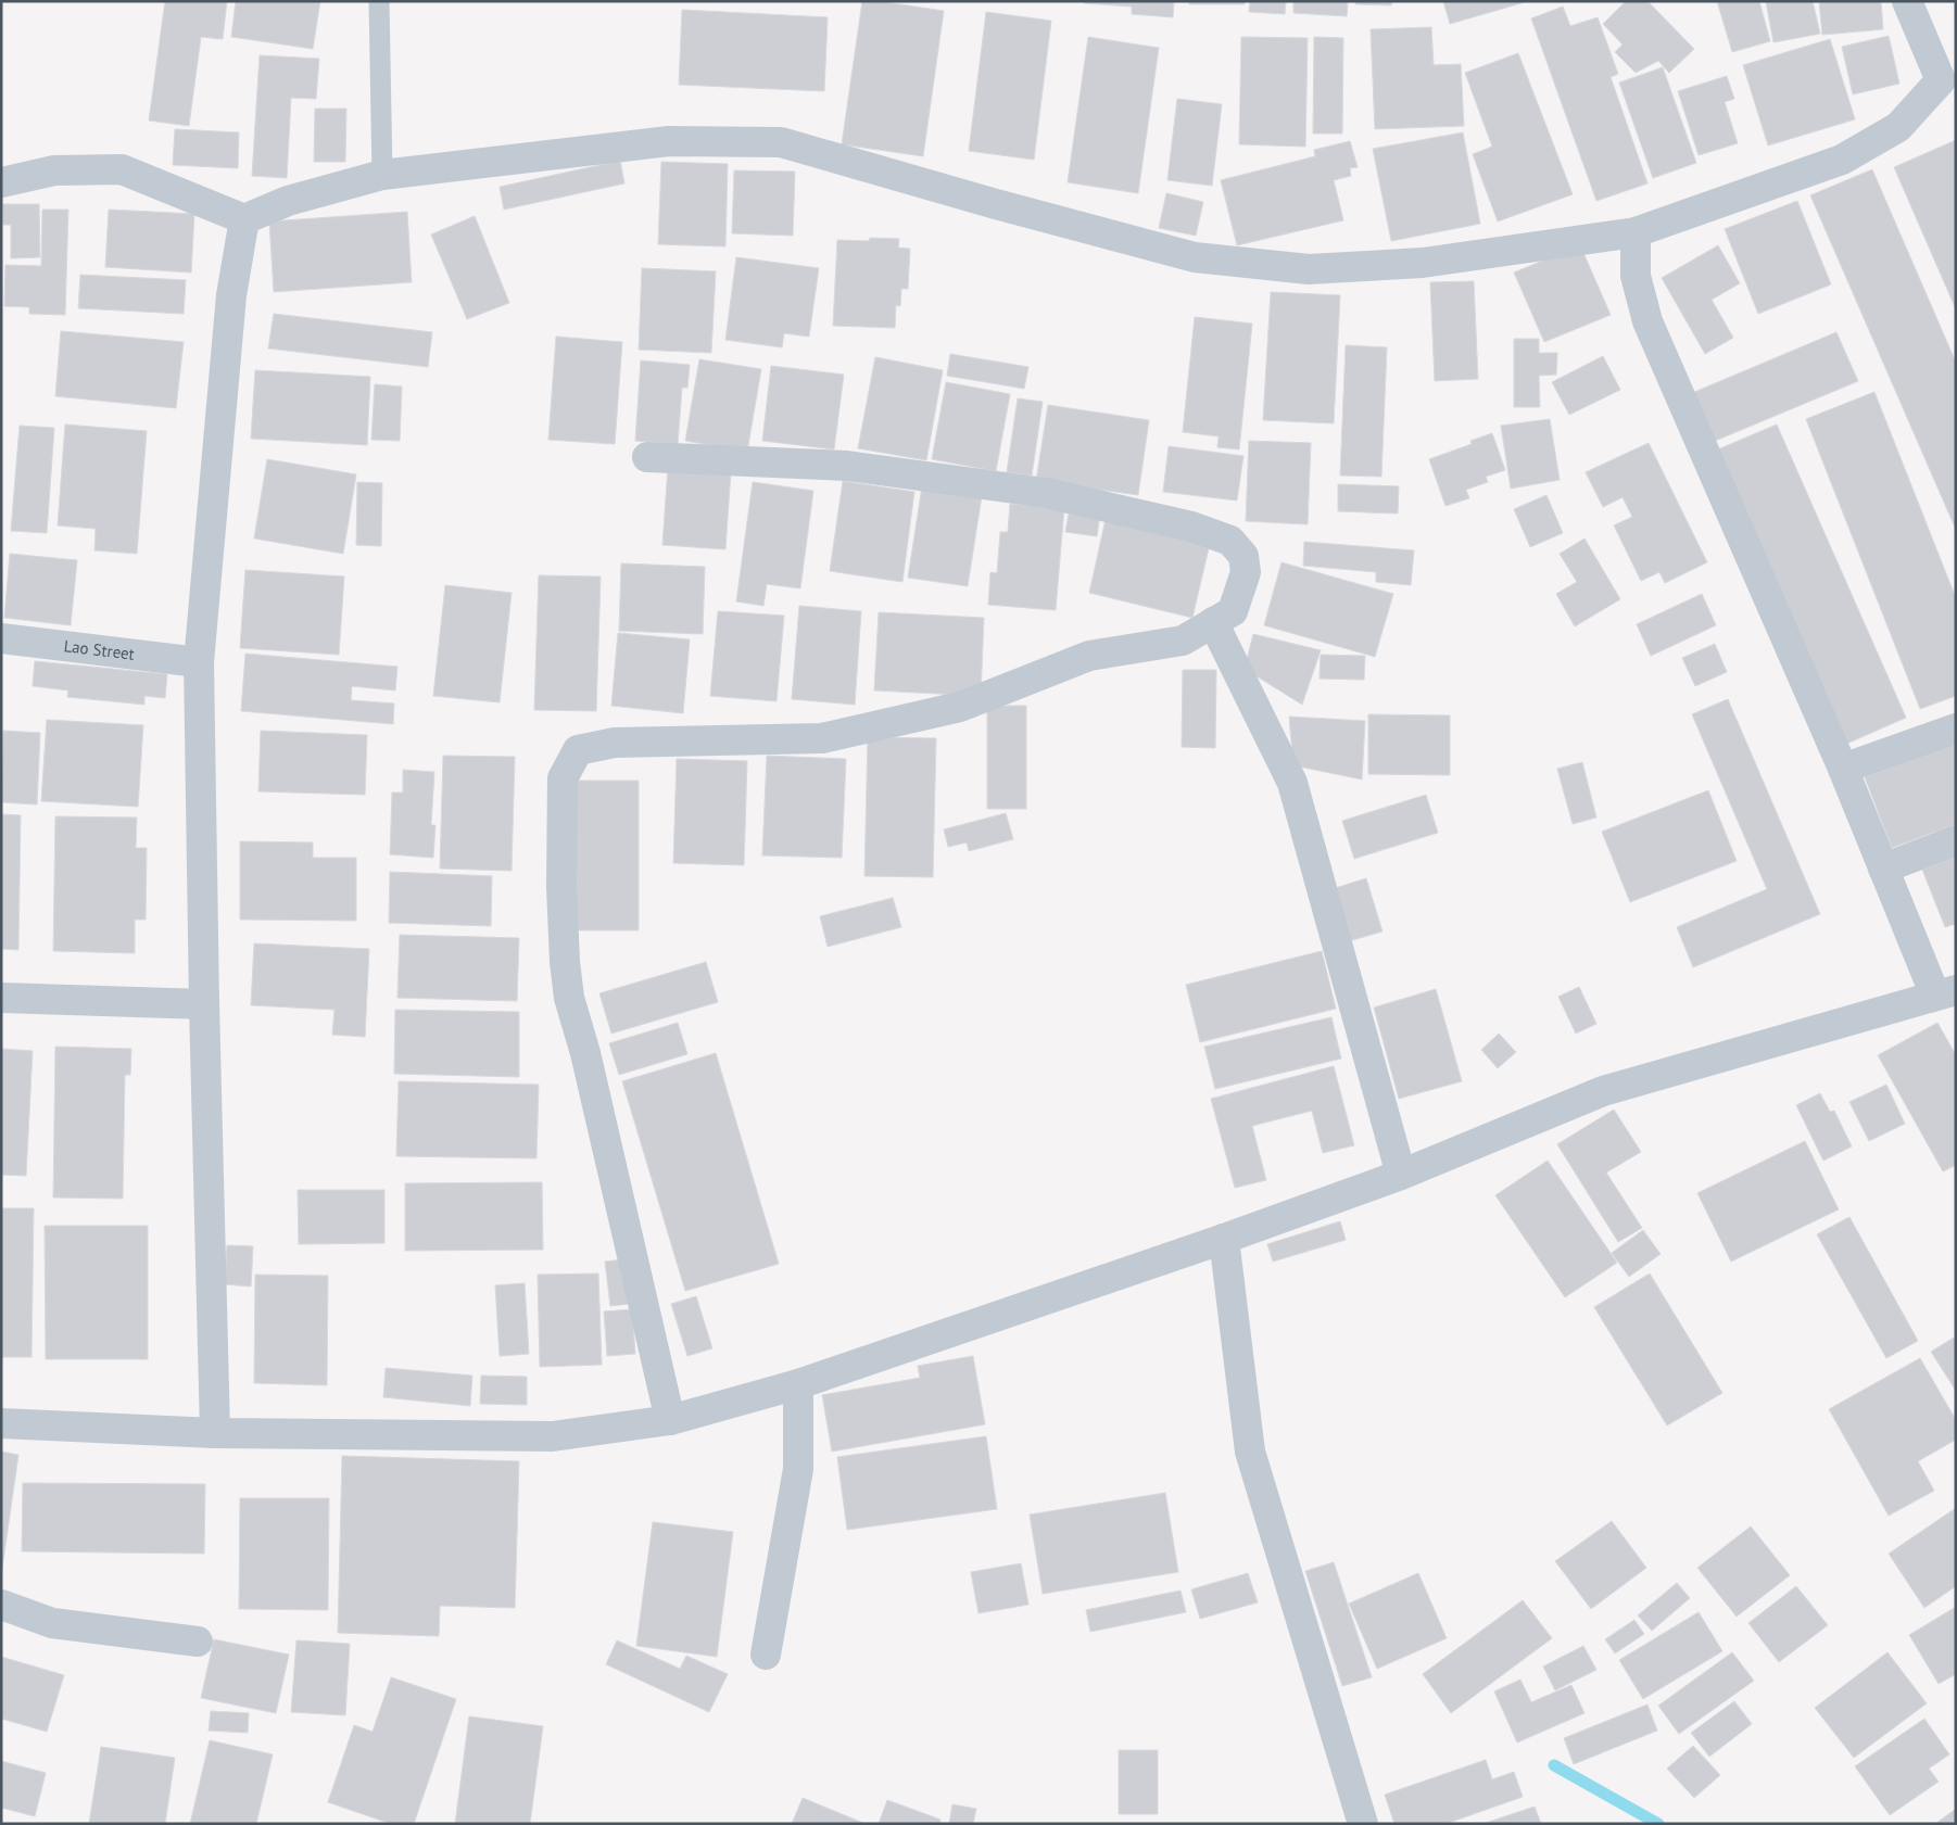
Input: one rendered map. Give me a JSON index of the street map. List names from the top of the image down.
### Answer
{
  "streets": {
    "street": ["Lao Street"]
  }
}
